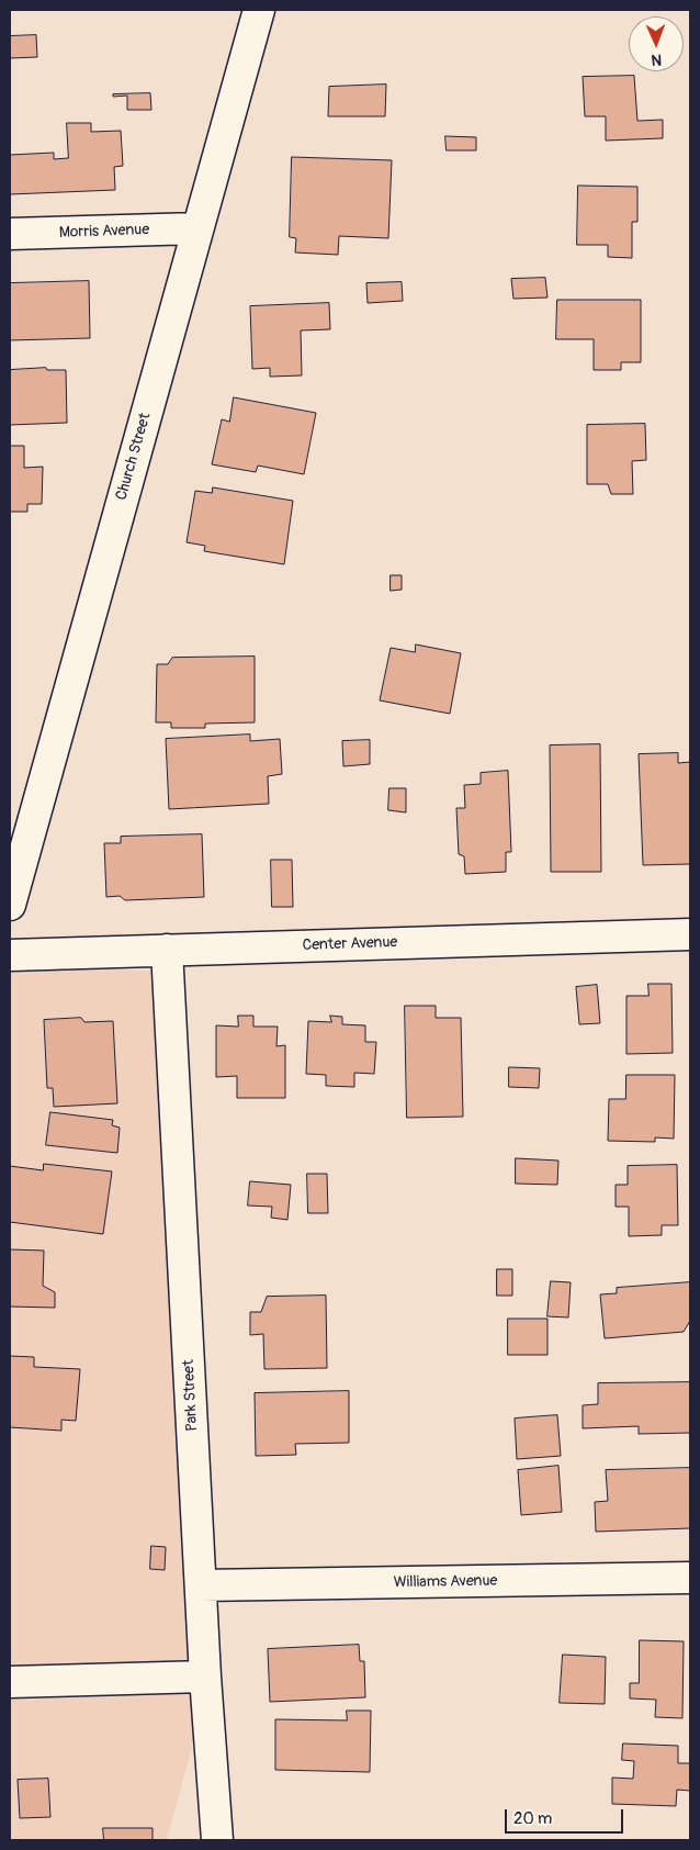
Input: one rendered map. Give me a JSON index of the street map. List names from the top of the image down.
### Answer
{
  "streets": {
    "street": [
      "Morris Avenue",
      "Church Street",
      "Center Avenue",
      "Park Street",
      "Williams Avenue"
    ]
  },
  "crossings": [
    ["Morris Avenue", "Church Street"],
    ["Center Avenue", "Park Street"],
    ["Park Street", "Williams Avenue"]
  ],
  "scale_bar": "20 m",
  "north": "bottom"
}
